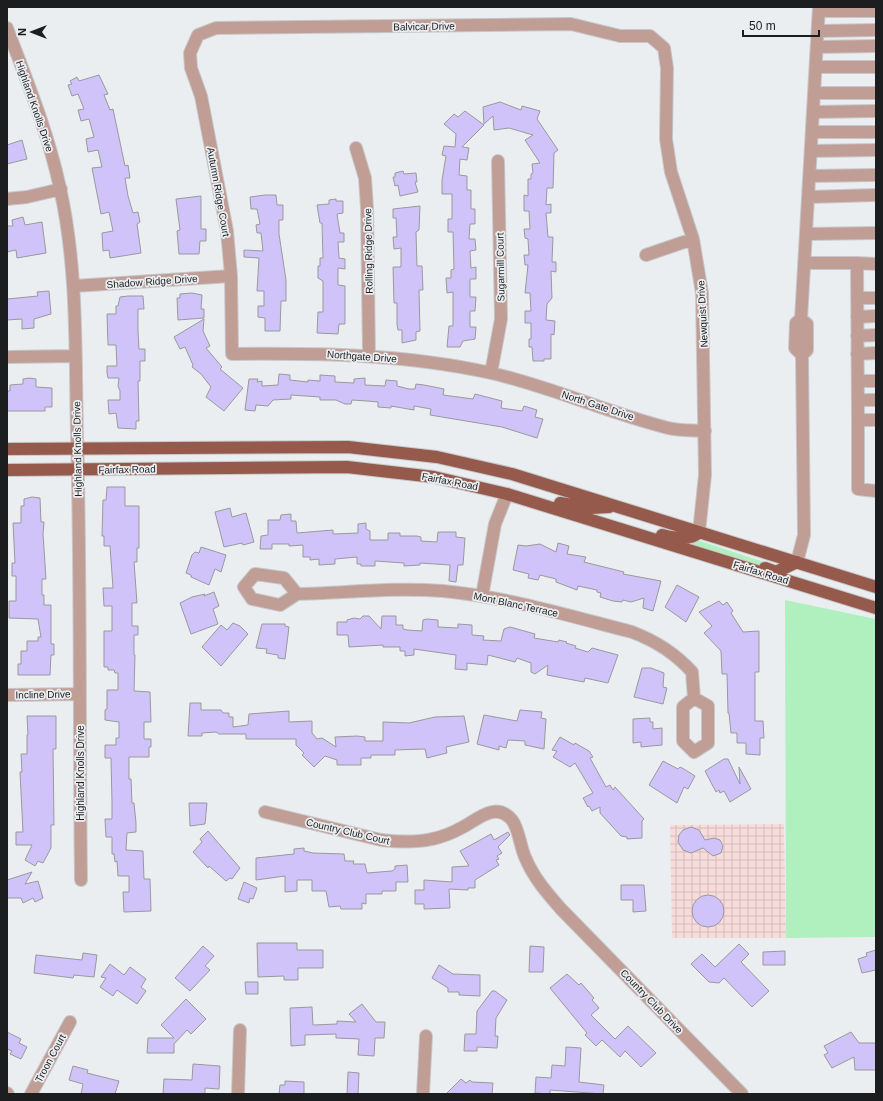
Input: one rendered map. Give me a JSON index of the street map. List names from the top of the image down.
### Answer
{
  "streets": {
    "main road": ["Fairfax Road"],
    "street": [
      "Balvicar Drive",
      "Highland Knolls Drive",
      "Autumn Ridge Court",
      "Rolling Ridge Drive",
      "Sugarmill Court",
      "Shadow Ridge Drive",
      "Newquist Drive",
      "Northgate Drive",
      "North Gate Drive",
      "Mont Blanc Terrace",
      "Incline Drive",
      "Country Club Court",
      "Country Club Drive",
      "Troon Court"
    ]
  },
  "crossings": [
    ["Balvicar Drive", "Autumn Ridge Court"],
    ["Balvicar Drive", "Newquist Drive"],
    ["Highland Knolls Drive", "Shadow Ridge Drive"],
    ["Highland Knolls Drive", "Fairfax Road"],
    ["Highland Knolls Drive", "Incline Drive"],
    ["Autumn Ridge Court", "Shadow Ridge Drive"],
    ["Autumn Ridge Court", "Northgate Drive"],
    ["Rolling Ridge Drive", "Northgate Drive"],
    ["Sugarmill Court", "Northgate Drive"],
    ["Sugarmill Court", "North Gate Drive"],
    ["Newquist Drive", "North Gate Drive"],
    ["Newquist Drive", "Fairfax Road"],
    ["Northgate Drive", "North Gate Drive"],
    ["Country Club Court", "Country Club Drive"]
  ],
  "scale_bar": "50 m",
  "north": "left"
}
